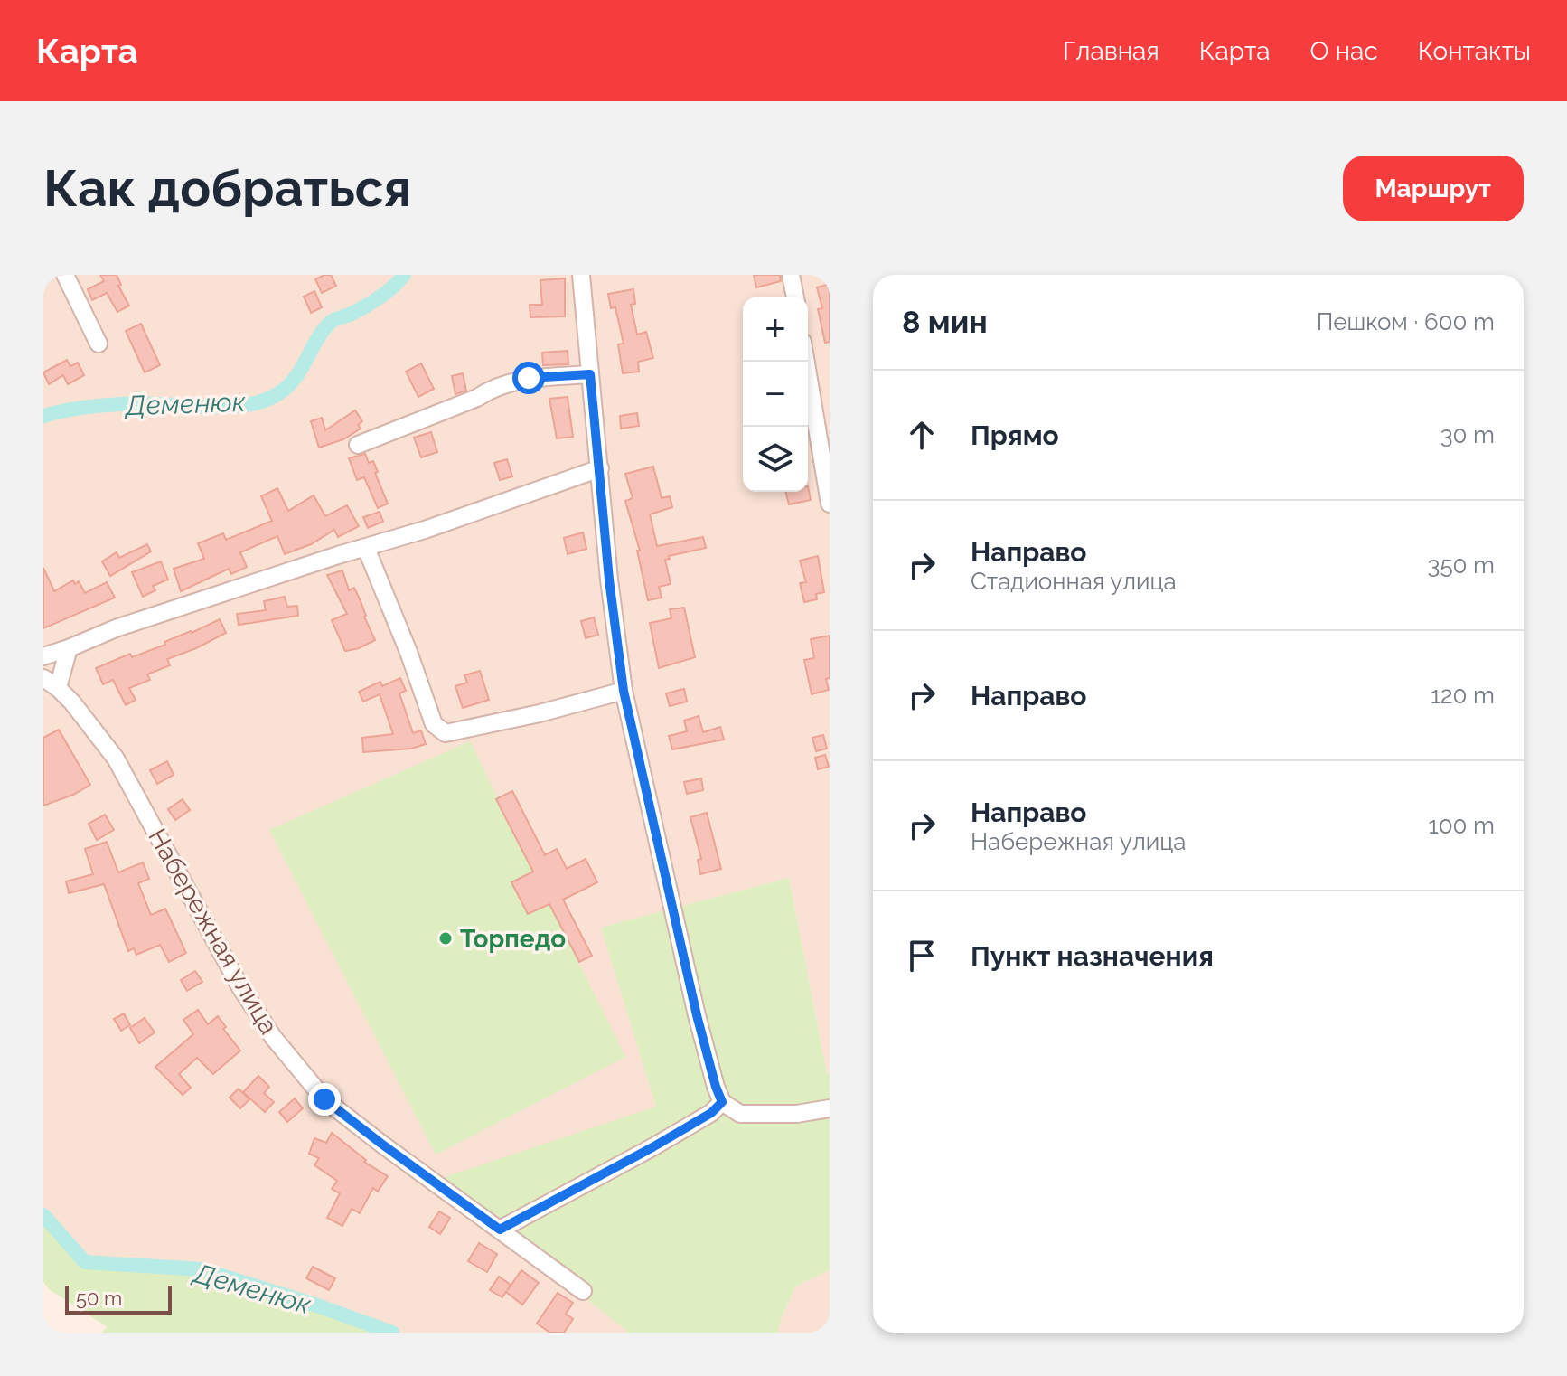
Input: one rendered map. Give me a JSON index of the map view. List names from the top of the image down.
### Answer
{
  "streets": {
    "street": ["Набережная улица"]
  },
  "water": ["Деменюк"],
  "places": ["Торпедо"],
  "scale_bar": "50 m",
  "page": {
    "header": "Карта",
    "nav": [
      "Главная",
      "Карта",
      "О нас",
      "Контакты"
    ],
    "buttons": "Маршрут",
    "title": "Как добраться",
    "heading": ["8 мин", "Пешком · 600 m"],
    "map_buttons": ["+", "−"],
    "list": [
      ["Прямо", "30 m"],
      ["Направо", "Стадионная улица", "350 m"],
      ["Направо", "120 m"],
      ["Направо", "Набережная улица", "100 m"],
      "Пункт назначения"
    ],
    "scale": "50 m"
  }
}
